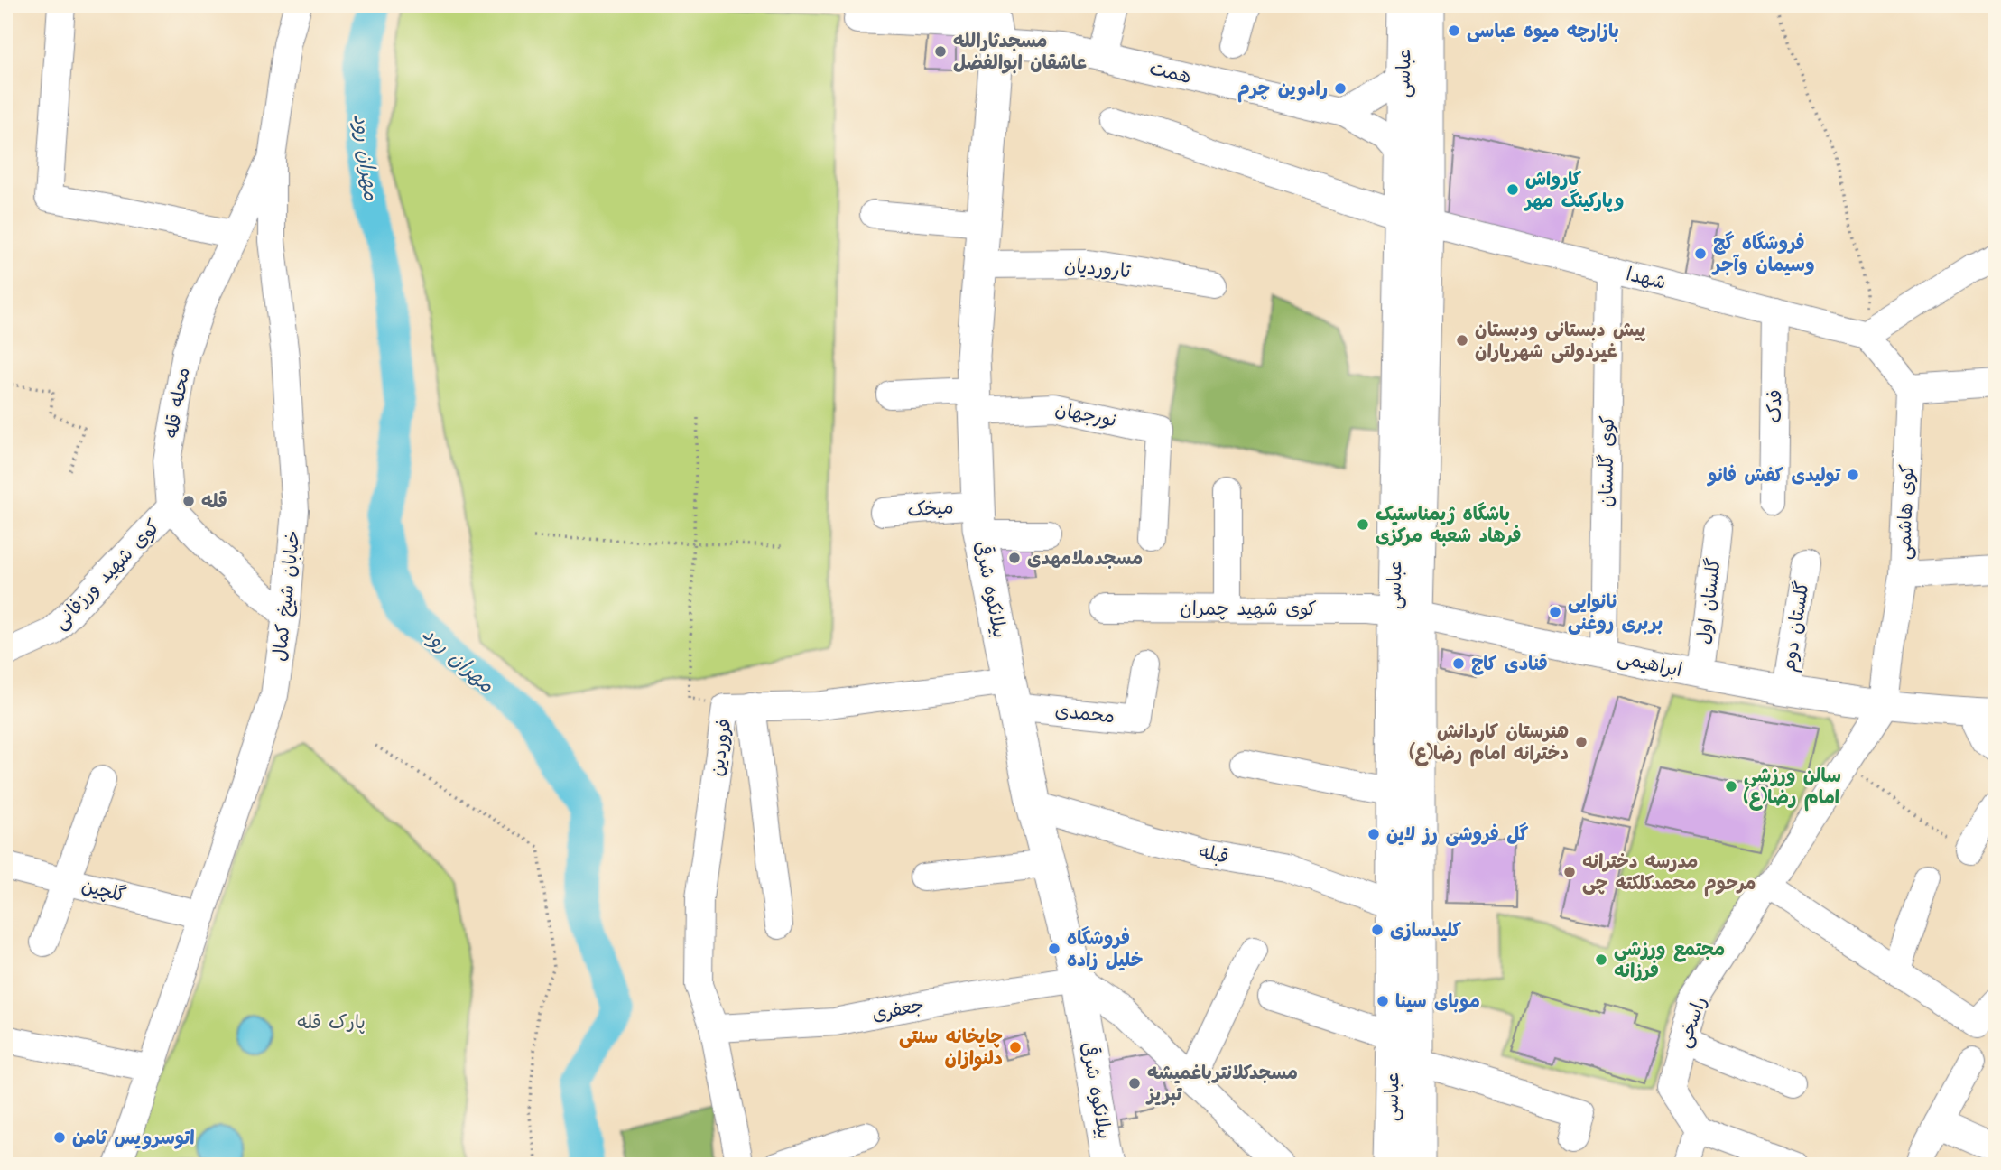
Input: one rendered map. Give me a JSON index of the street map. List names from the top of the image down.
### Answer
{
  "streets": {
    "main road": ["عباسى", "بیلانکوه شرقی"],
    "street": [
      "همت",
      "تاروردیان",
      "شهدا",
      "محله قله",
      "فدک",
      "نورجهان",
      "کوی گلستان",
      "میخک",
      "کوی هاشمی",
      "کوی شهید ورزفانی",
      "خیابان شیخ کمال",
      "گلستان اول",
      "کوی شهید چمران",
      "گلستان دوم",
      "ابراهیمی",
      "محمدی",
      "فروردین",
      "قبله",
      "گلچین",
      "جعفری",
      "راسخی"
    ]
  },
  "crossings": [
    ["همت", "عباسى"],
    ["همت", "بیلانکوه شرقی"],
    ["عباسى", "شهدا"],
    ["عباسى", "کوی شهید چمران"],
    ["عباسى", "ابراهیمی"],
    ["عباسى", "قبله"],
    ["تاروردیان", "بیلانکوه شرقی"],
    ["شهدا", "فدک"],
    ["شهدا", "کوی گلستان"],
    ["محله قله", "کوی شهید ورزفانی"],
    ["محله قله", "خیابان شیخ کمال"],
    ["نورجهان", "بیلانکوه شرقی"],
    ["کوی گلستان", "ابراهیمی"],
    ["میخک", "بیلانکوه شرقی"],
    ["کوی هاشمی", "ابراهیمی"],
    ["کوی هاشمی", "راسخی"],
    ["بیلانکوه شرقی", "محمدی"],
    ["بیلانکوه شرقی", "فروردین"],
    ["بیلانکوه شرقی", "قبله"],
    ["بیلانکوه شرقی", "جعفری"],
    ["خیابان شیخ کمال", "گلچین"],
    ["گلستان اول", "ابراهیمی"],
    ["کوی شهید چمران", "ابراهیمی"],
    ["گلستان دوم", "ابراهیمی"],
    ["ابراهیمی", "راسخی"],
    ["محمدی", "فروردین"],
    ["فروردین", "جعفری"]
  ],
  "water": ["مهران رود"],
  "parks": ["پارک قله"],
  "places": [
    "بازارچه میوه عباسی",
    "مسجدثارالله عاشقان ابوالفضل",
    "رادوین چرم",
    "کارواش وپارکینگ مهر",
    "فروشگاه گچ وسیمان وآجر",
    "پیش دبستانی ودبستان غیردولتی شهریاران",
    "تولیدی کفش فانو",
    "قله",
    "باشگاه ژیمناستیک فرهاد شعبه مرکزی",
    "مسجدملامهدی",
    "نانوایی بربری روغنی",
    "قنادی کاج",
    "هنرستان کاردانش دخترانه امام رضا(ع)",
    "سالن ورزشی امام رضا(ع)",
    "گل فروشی رز لاین",
    "مدرسه دخترانه مرحوم محمدکلکته چی",
    "کلیدسازی",
    "فروشگاه خلیل زاده",
    "مجتمع ورزشی فرزانه",
    "موبای سینا",
    "چایخانه سنتی دلنوازان",
    "مسجدکلانترباغمیشه تبریز",
    "اتوسرویس ثامن"
  ]
}
